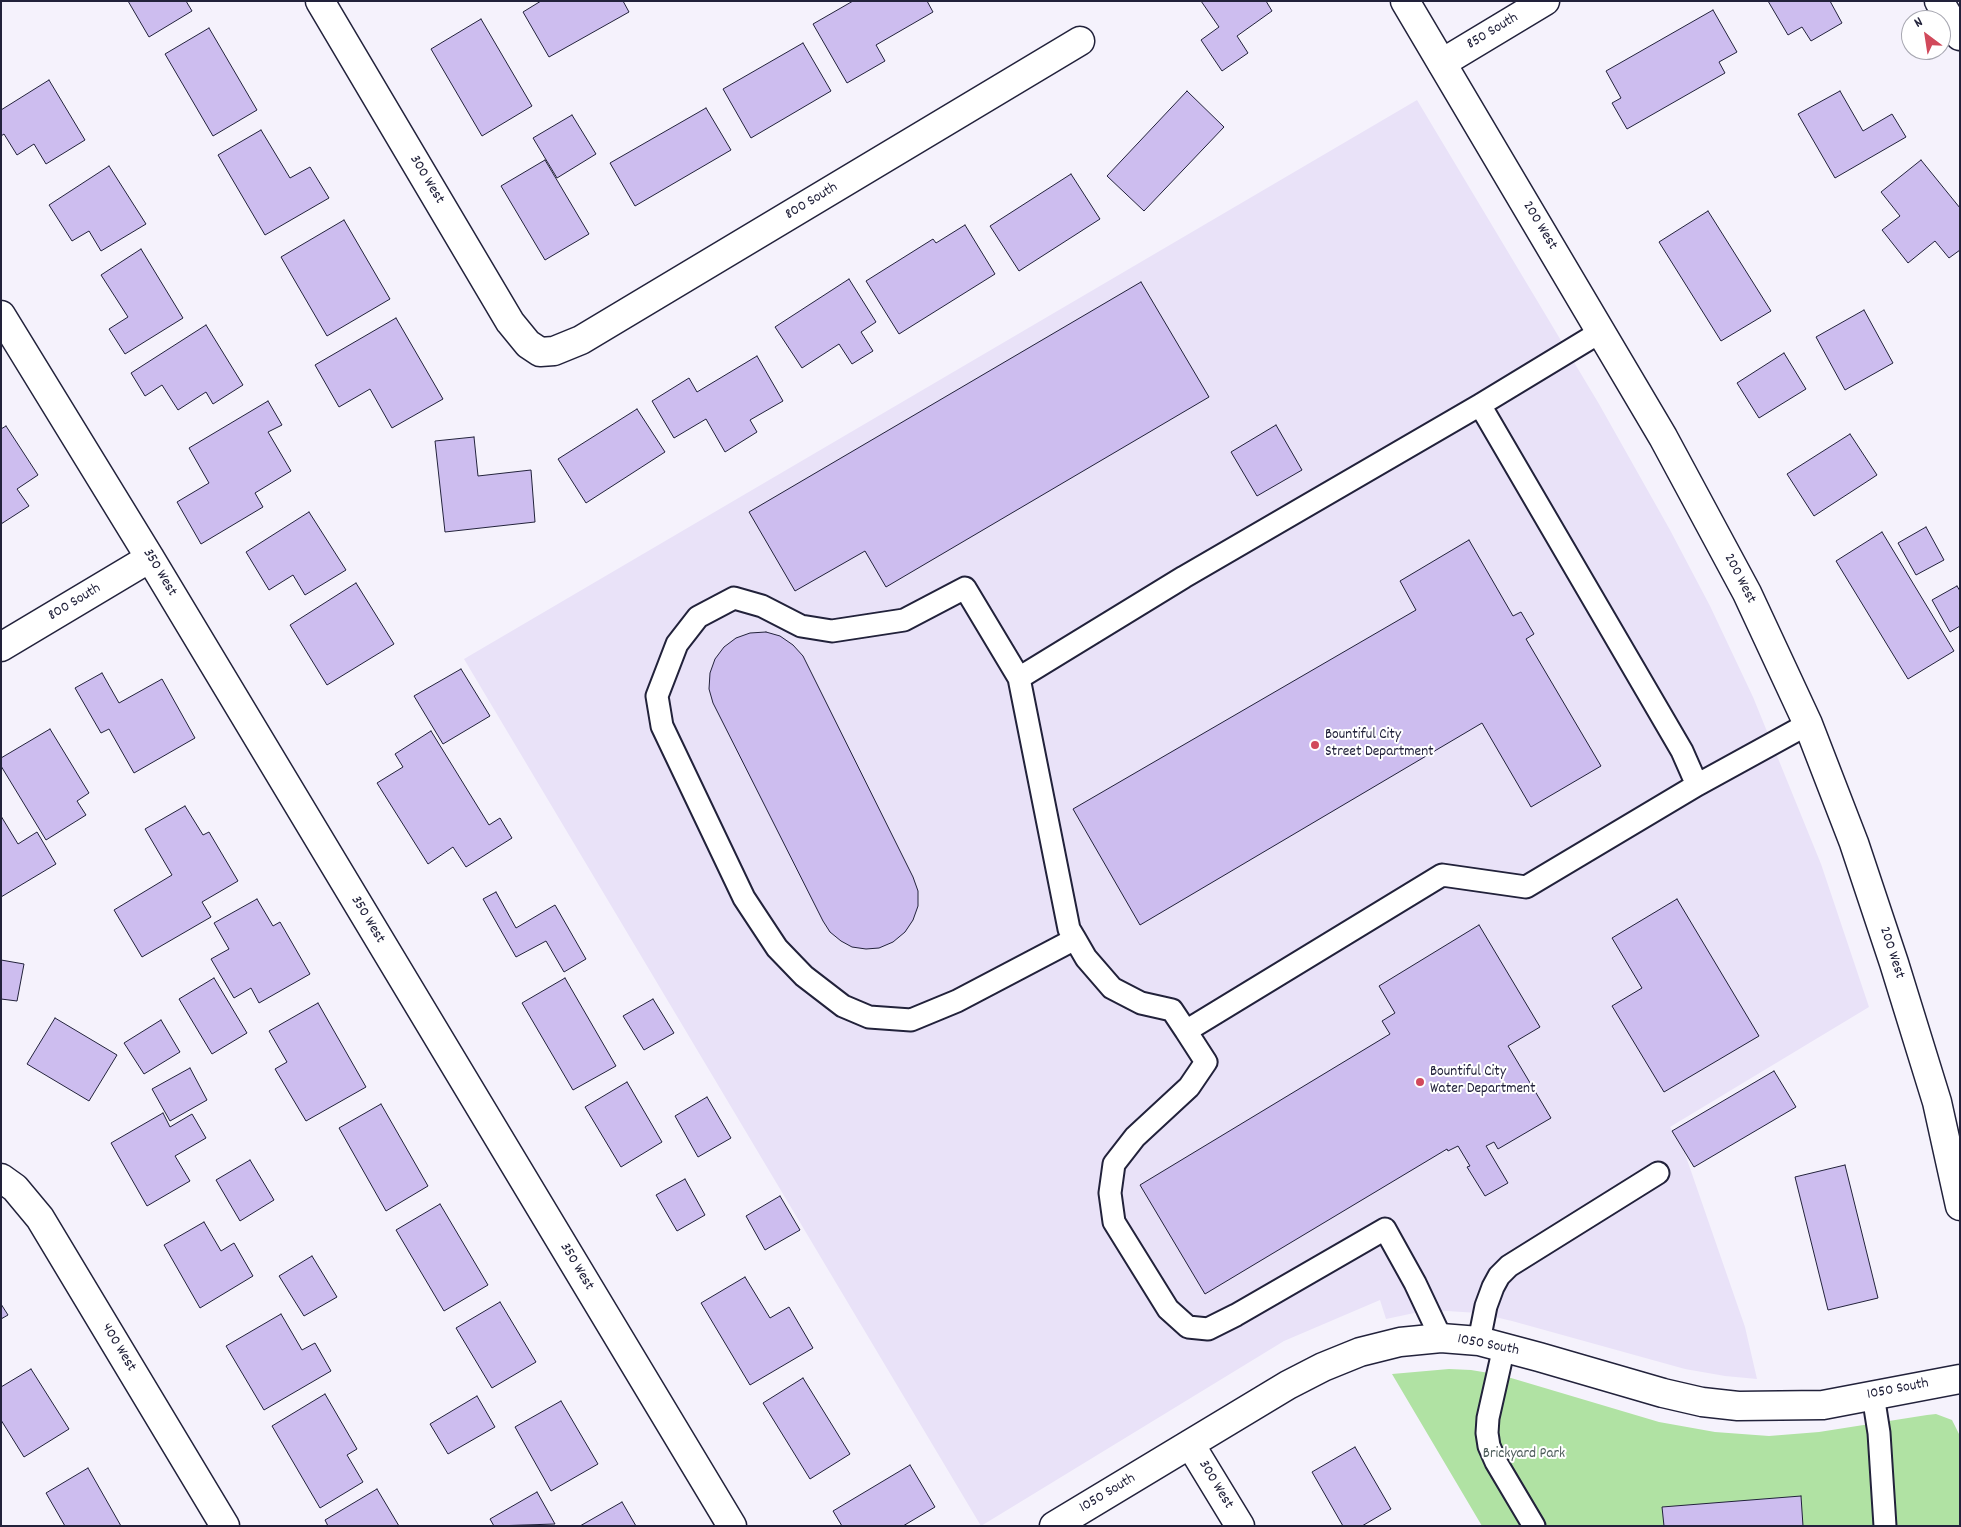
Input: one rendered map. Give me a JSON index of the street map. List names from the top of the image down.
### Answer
{
  "streets": {
    "street": [
      "850 South",
      "300 West",
      "800 South",
      "200 West",
      "350 West",
      "1050 South",
      "400 West"
    ]
  },
  "crossings": [
    ["850 South", "200 West"],
    ["300 West", "800 South"],
    ["300 West", "1050 South"],
    ["800 South", "350 West"]
  ],
  "parks": ["Brickyard Park"],
  "places": ["Bountiful City Street Department", "Bountiful City Water Department"],
  "north": "top left"
}
